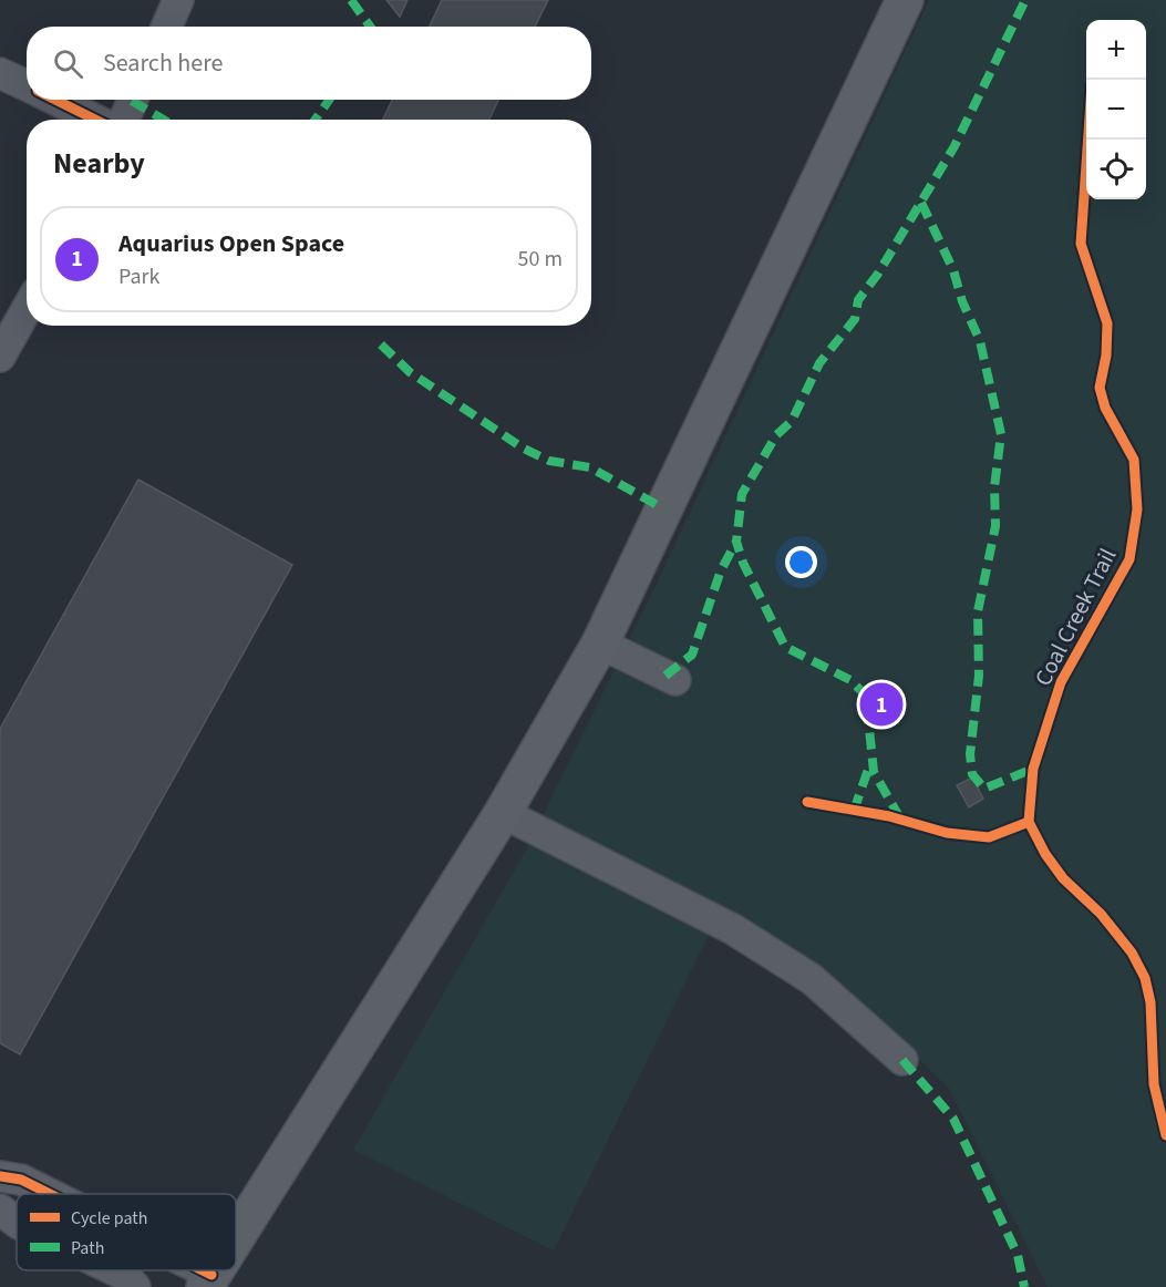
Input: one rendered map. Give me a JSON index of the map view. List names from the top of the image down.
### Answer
{
  "streets": {
    "cycle path": ["Coal Creek Trail"]
  },
  "legend": ["Cycle path", "Path"],
  "page": {
    "map_buttons": ["+", "−"],
    "search": "Search here",
    "heading": "Nearby",
    "list": [
      {
        "mark": "1",
        "name": "Aquarius Open Space",
        "note": "Park",
        "value": "50 m"
      }
    ],
    "pins": "1"
  }
}
